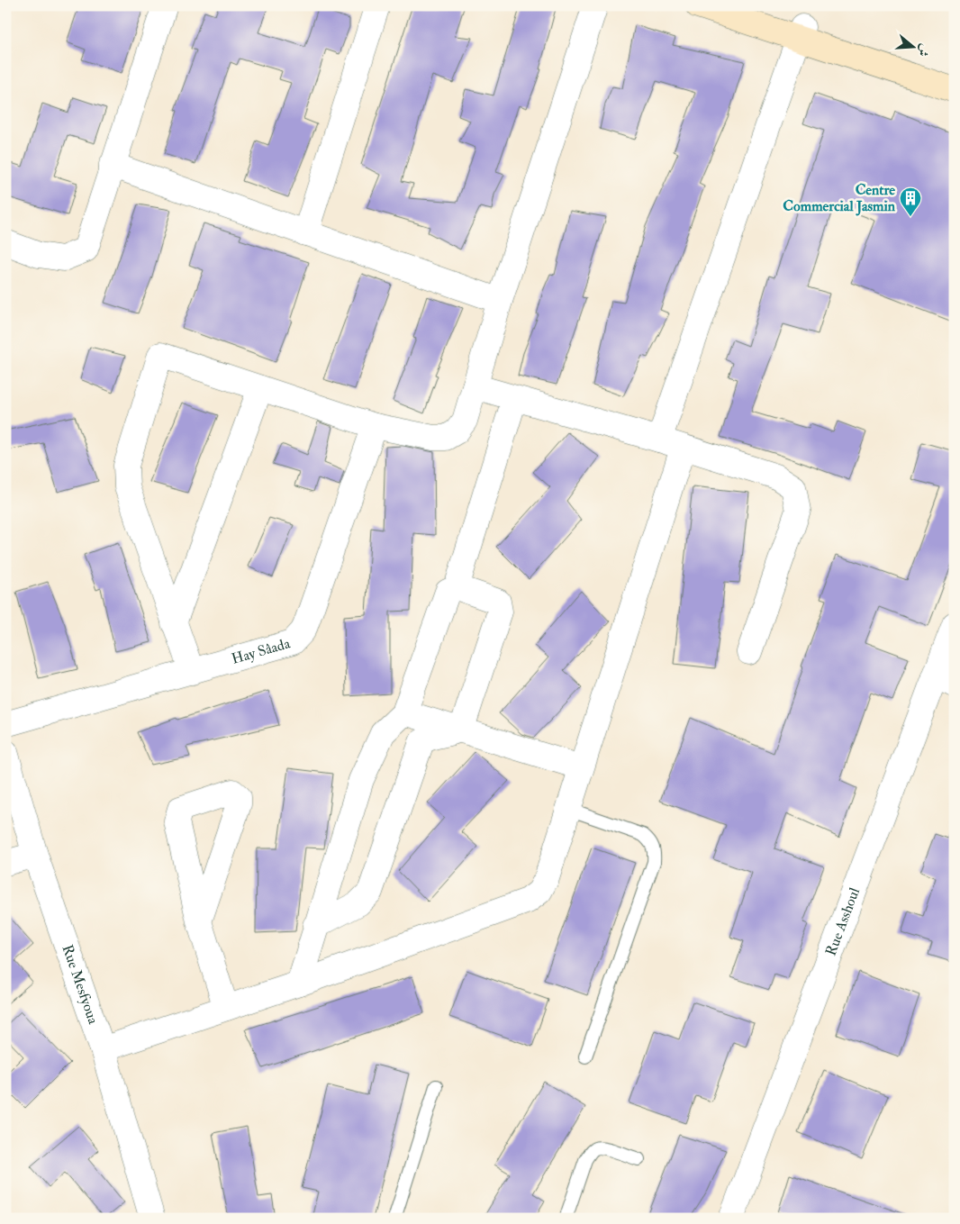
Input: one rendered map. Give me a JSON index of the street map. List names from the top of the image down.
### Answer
{
  "streets": {
    "street": ["Hay Sâada", "Rue Asshoul", "Rue Mesfyoua"]
  },
  "places": {
    "building": ["Centre Commercial Jasmin"]
  },
  "north": "right"
}
